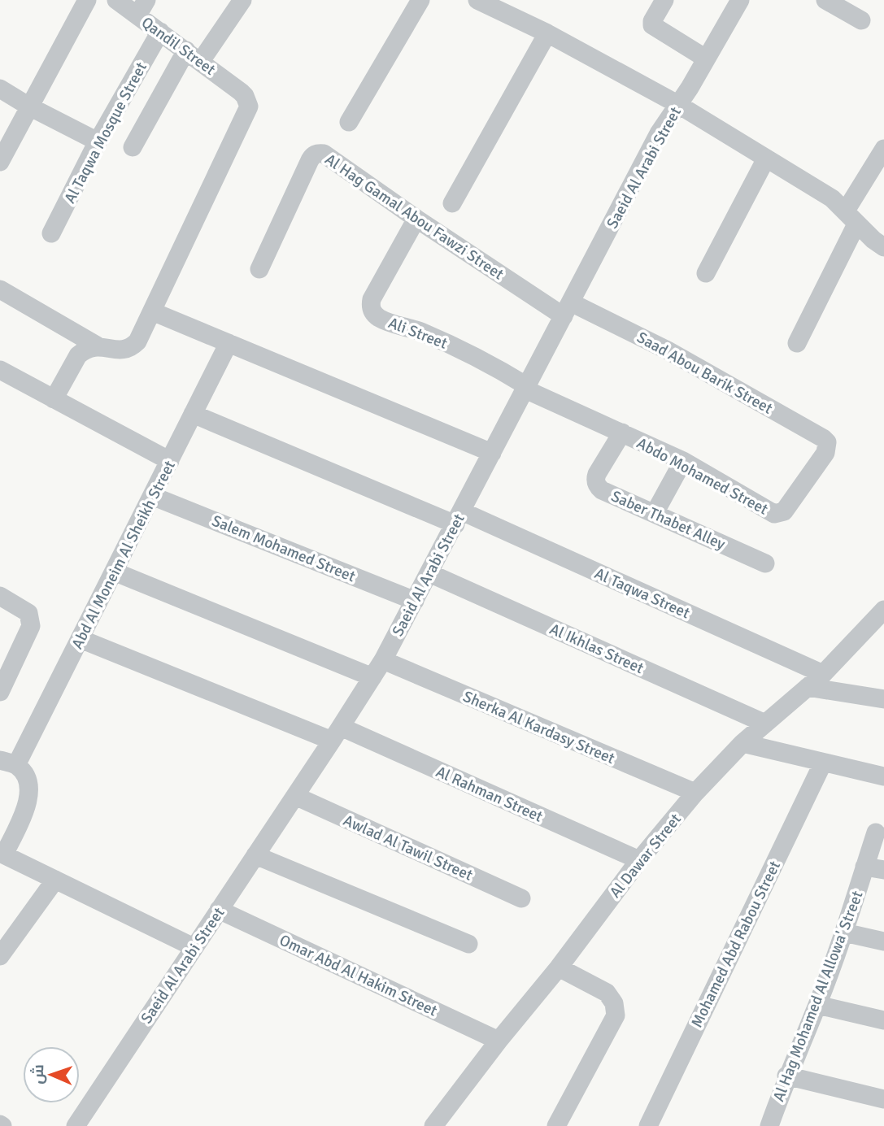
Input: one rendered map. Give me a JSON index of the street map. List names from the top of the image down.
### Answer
{
  "streets": {
    "street": [
      "Qandil Street",
      "Al Taqwa Mosque Street",
      "Saeid Al Arabi Street",
      "Al Hag Gamal Abou Fawzi Street",
      "Ali Street",
      "Saad Abou Barik Street",
      "Abdo Mohamed Street",
      "Saber Thabet Alley",
      "Salem Mohamed Street",
      "Abd Al Moneim Al Sheikh Street",
      "Al Taqwa Street",
      "Al Ikhlas Street",
      "Sherka Al Kardasy Street",
      "Al Rahman Street",
      "Awlad Al Tawil Street",
      "Al Dawar Street",
      "Mohamed Abd Rabou Street",
      "Omar Abd Al Hakim Street",
      "Al Hag Mohamed Al Allowa' Street"
    ]
  },
  "crossings": [
    ["Qandil Street", "Al Taqwa Mosque Street"],
    ["Saeid Al Arabi Street", "Al Hag Gamal Abou Fawzi Street"],
    ["Saeid Al Arabi Street", "Ali Street"],
    ["Saeid Al Arabi Street", "Saad Abou Barik Street"],
    ["Saeid Al Arabi Street", "Abdo Mohamed Street"],
    ["Saeid Al Arabi Street", "Salem Mohamed Street"],
    ["Saeid Al Arabi Street", "Al Taqwa Street"],
    ["Saeid Al Arabi Street", "Al Ikhlas Street"],
    ["Saeid Al Arabi Street", "Sherka Al Kardasy Street"],
    ["Saeid Al Arabi Street", "Al Rahman Street"],
    ["Saeid Al Arabi Street", "Awlad Al Tawil Street"],
    ["Saeid Al Arabi Street", "Omar Abd Al Hakim Street"],
    ["Al Hag Gamal Abou Fawzi Street", "Ali Street"],
    ["Al Hag Gamal Abou Fawzi Street", "Saad Abou Barik Street"],
    ["Ali Street", "Abdo Mohamed Street"],
    ["Saad Abou Barik Street", "Abdo Mohamed Street"],
    ["Abdo Mohamed Street", "Saber Thabet Alley"],
    ["Salem Mohamed Street", "Abd Al Moneim Al Sheikh Street"],
    ["Abd Al Moneim Al Sheikh Street", "Al Taqwa Street"],
    ["Abd Al Moneim Al Sheikh Street", "Al Rahman Street"],
    ["Al Taqwa Street", "Al Dawar Street"],
    ["Al Ikhlas Street", "Al Dawar Street"],
    ["Sherka Al Kardasy Street", "Al Dawar Street"],
    ["Al Rahman Street", "Al Dawar Street"],
    ["Al Dawar Street", "Omar Abd Al Hakim Street"]
  ],
  "north": "left"
}
